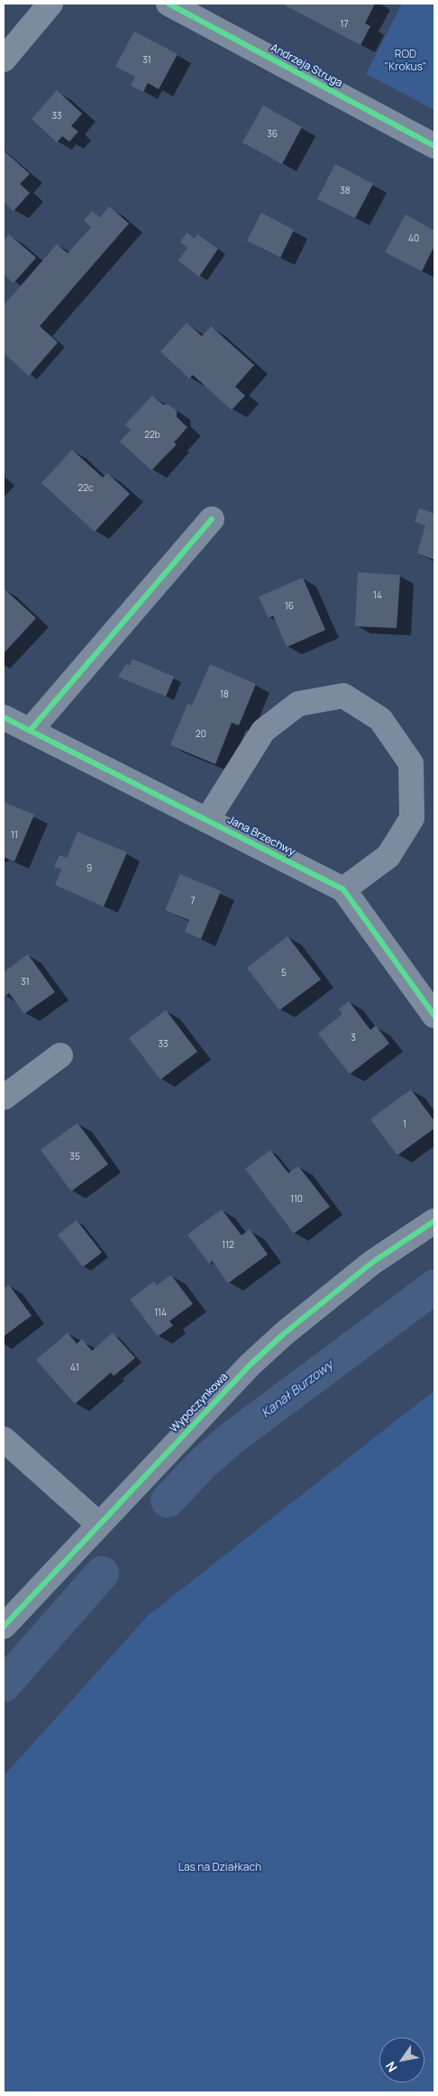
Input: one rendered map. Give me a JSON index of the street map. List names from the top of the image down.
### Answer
{
  "streets": {
    "street": ["Andrzeja Struga", "Jana Brzechwy", "Wypoczynkowa"]
  },
  "water": ["Kanał Burzowy"],
  "parks": ["ROD \"Krokus\"", "Las na Działkach"],
  "house_numbers": [
    "17",
    "31",
    "33",
    "36",
    "38",
    "40",
    "22b",
    "22c",
    "14",
    "16",
    "18",
    "20",
    "11",
    "9",
    "7",
    "5",
    "31",
    "3",
    "33",
    "1",
    "35",
    "110",
    "112",
    "114",
    "41"
  ],
  "north": "bottom left"
}
